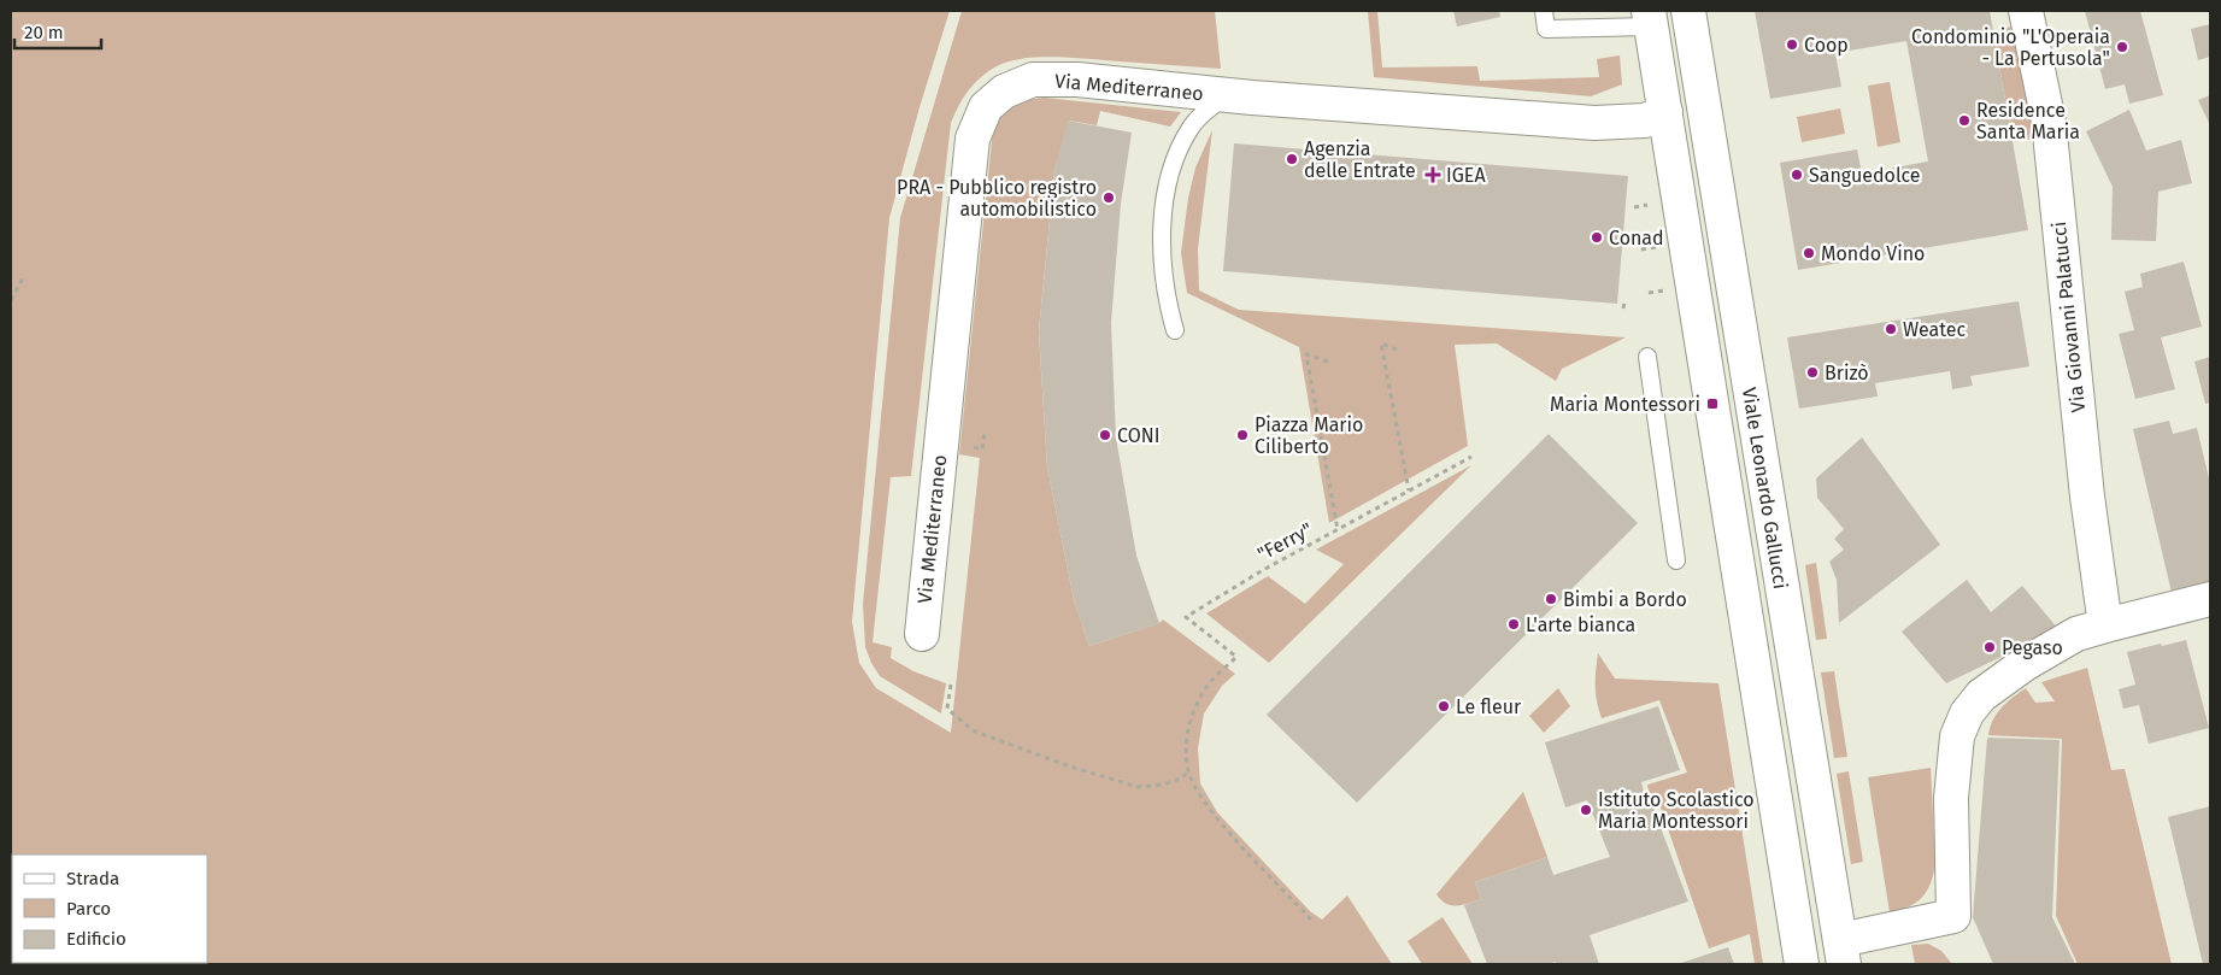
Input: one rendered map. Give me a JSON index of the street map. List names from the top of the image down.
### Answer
{
  "streets": {
    "street": ["Via Mediterraneo", "Via Giovanni Palatucci", "Viale Leonardo Gallucci"],
    "path": ["\"Ferry\""]
  },
  "crossings": [
    ["Via Mediterraneo", "Viale Leonardo Gallucci"]
  ],
  "places": {
    "other": [
      "Coop",
      "Condominio \"L'Operaia - La Pertusola\"",
      "Residence Santa Maria",
      "Agenzia delle Entrate",
      "Sanguedolce",
      "PRA - Pubblico registro automobilistico",
      "Conad",
      "Mondo Vino",
      "Weatec",
      "Brizò",
      "CONI",
      "Piazza Mario Ciliberto",
      "Bimbi a Bordo",
      "L'arte bianca",
      "Pegaso",
      "Le fleur",
      "Istituto Scolastico Maria Montessori"
    ],
    "health": ["IGEA"],
    "transit": ["Maria Montessori"]
  },
  "legend": ["Strada", "Parco", "Edificio"],
  "scale_bar": "20 m"
}
